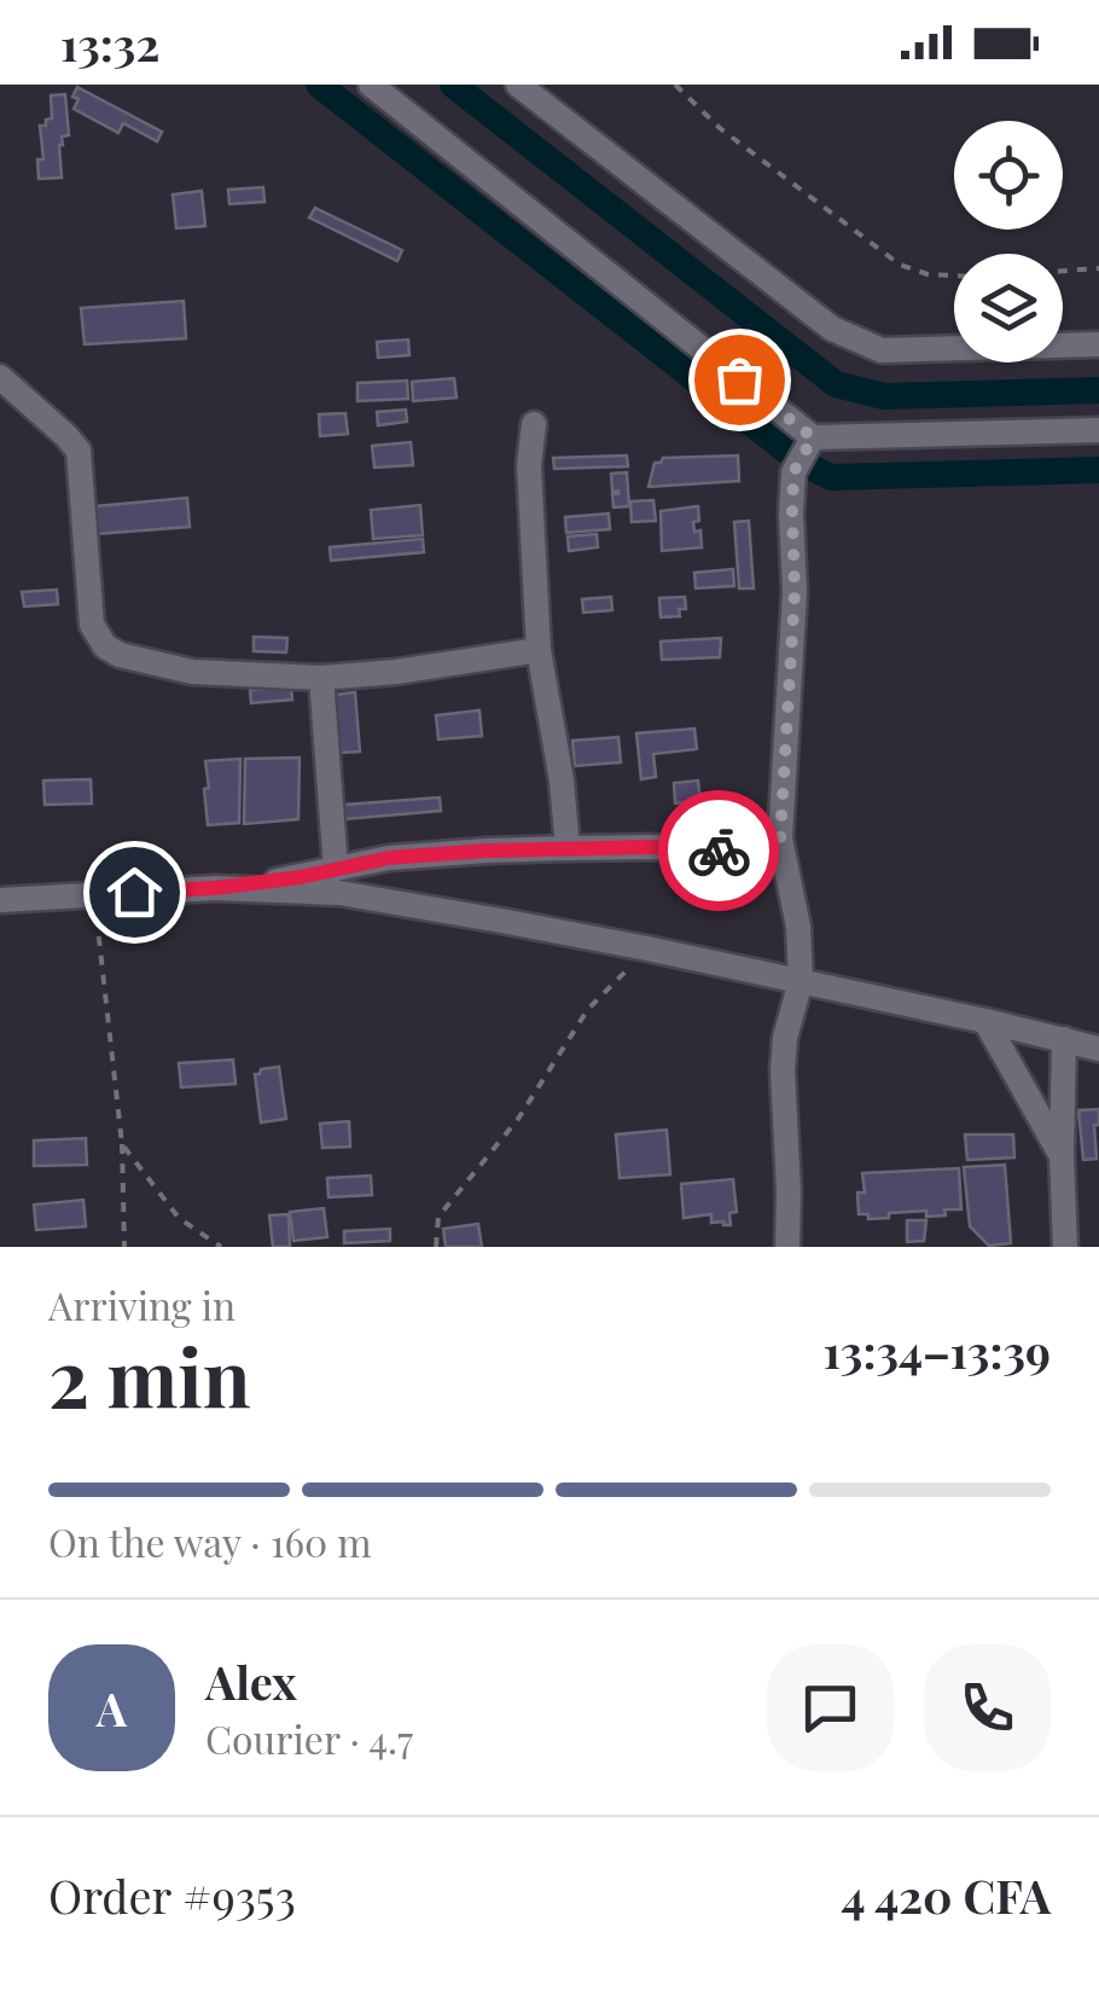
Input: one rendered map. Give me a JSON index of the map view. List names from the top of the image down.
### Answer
{
  "page": {
    "status": "13:32",
    "heading": ["2 min", "Arriving in", "13:34–13:39"],
    "panel": [
      "Alex",
      "Courier · 4.7",
      "Order #9353",
      "4 420 CFA"
    ],
    "bar": "On the way · 160 m",
    "round": "A"
  }
}
